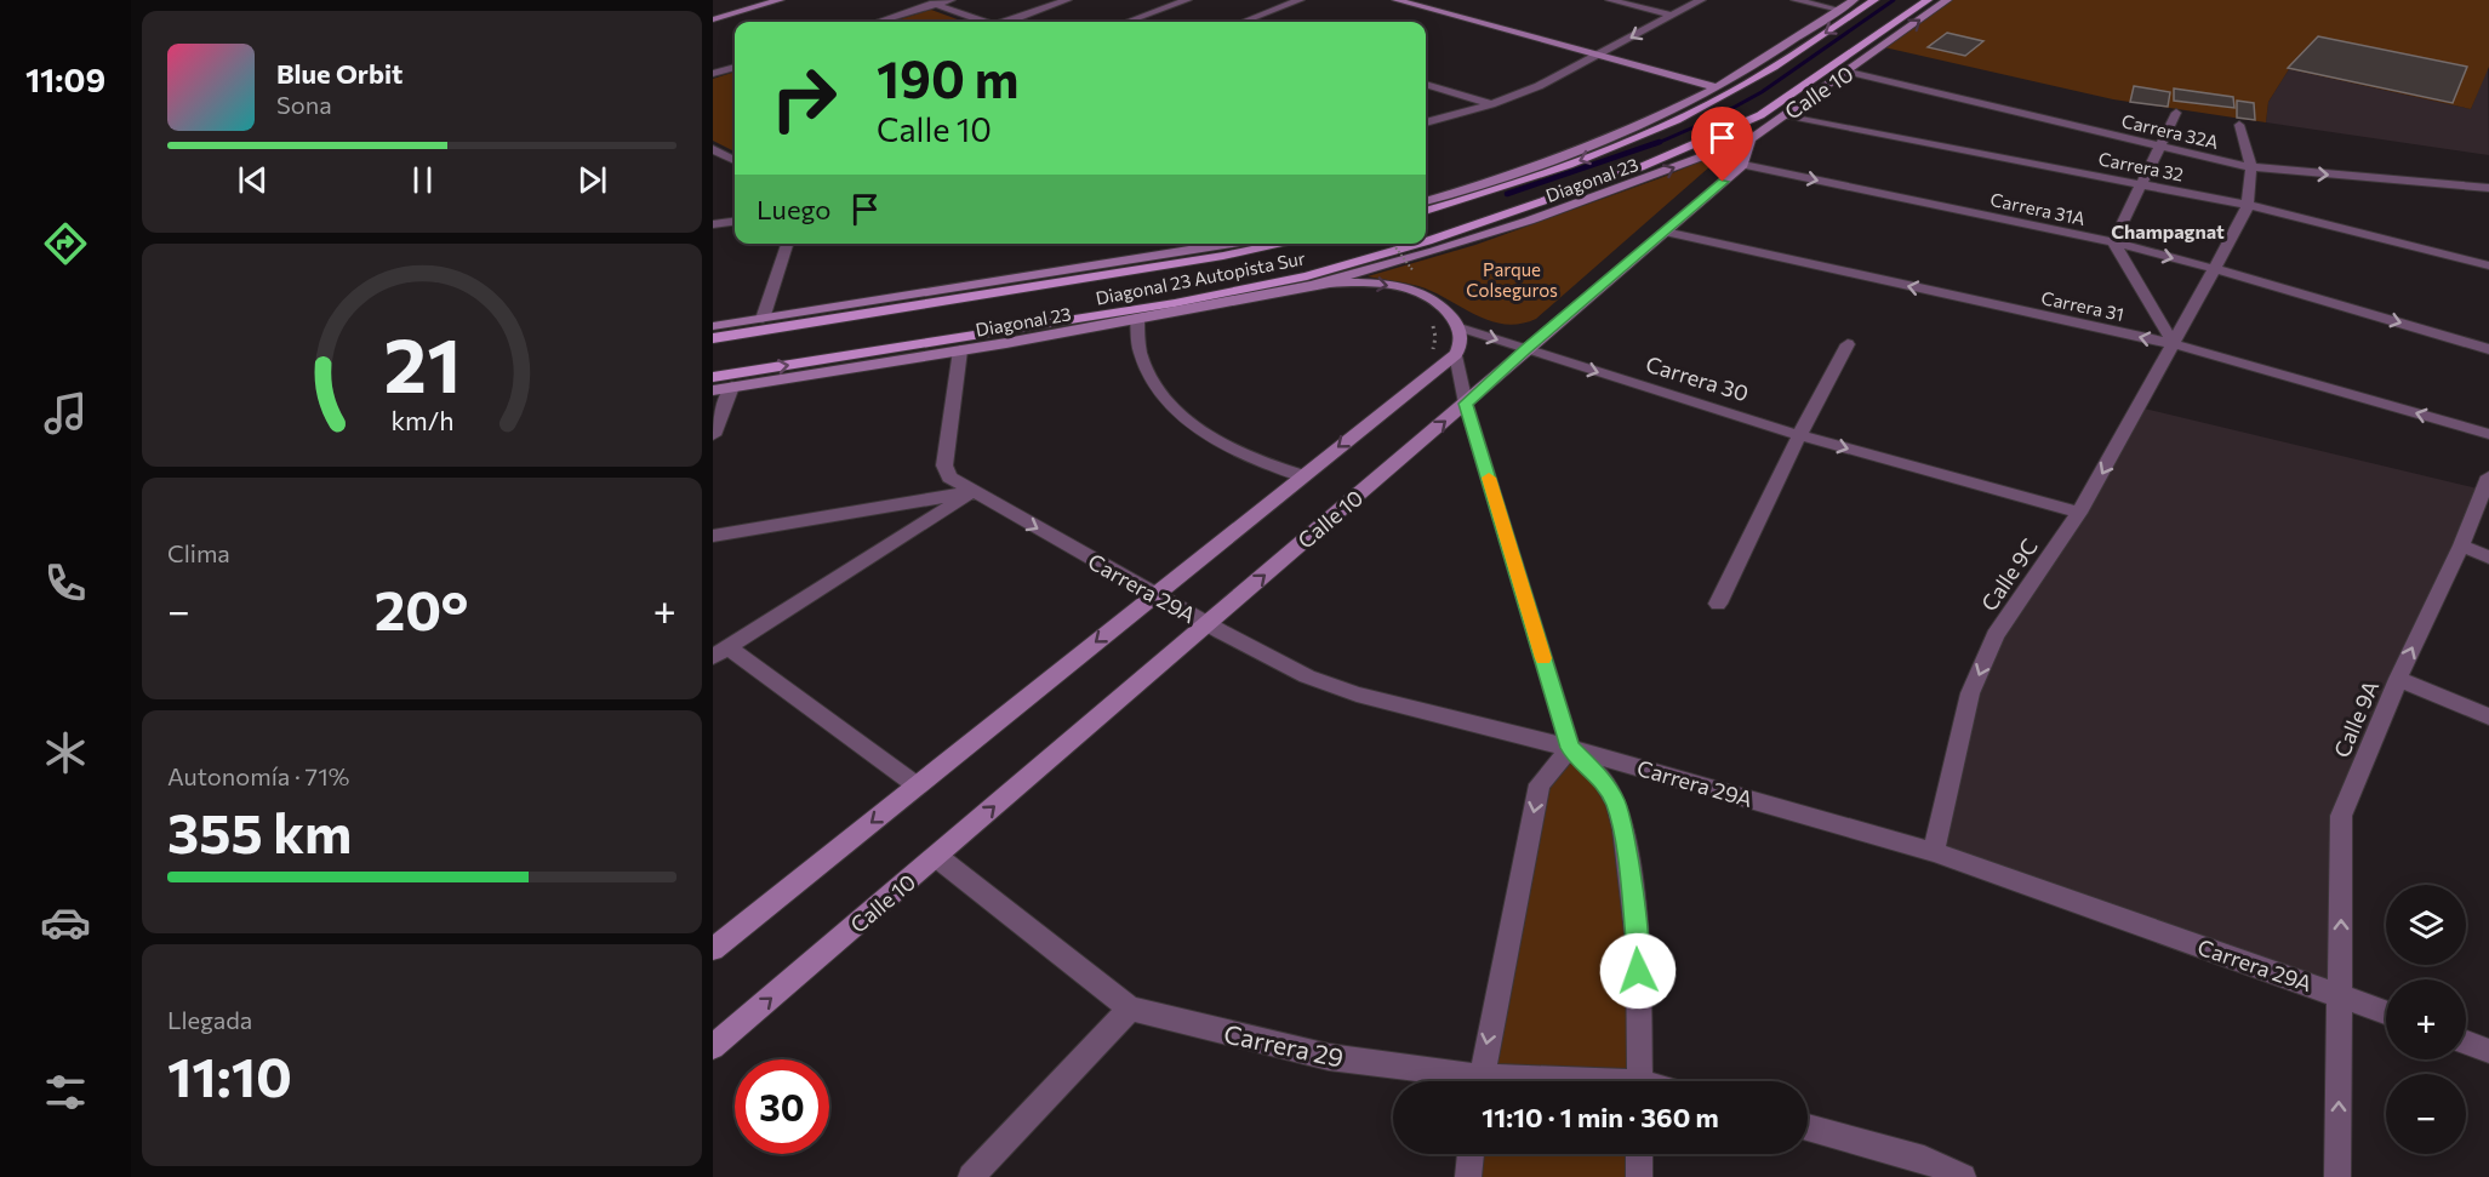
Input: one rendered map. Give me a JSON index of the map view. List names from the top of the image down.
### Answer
{
  "streets": {
    "main road": ["Calle 10", "Diagonal 23 Autopista Sur"],
    "street": [
      "Carrera 32A",
      "Carrera 32",
      "Diagonal 23",
      "Carrera 31A",
      "Carrera 31",
      "Carrera 30",
      "Calle 9C",
      "Carrera 29A",
      "Calle 9A",
      "Carrera 29"
    ]
  },
  "crossings": [
    ["Calle 10", "Carrera 32A"],
    ["Calle 10", "Carrera 32"],
    ["Calle 10", "Diagonal 23"],
    ["Calle 10", "Carrera 31A"],
    ["Calle 10", "Diagonal 23 Autopista Sur"],
    ["Calle 10", "Carrera 31"],
    ["Calle 10", "Carrera 30"],
    ["Calle 10", "Carrera 29A"],
    ["Calle 10", "Carrera 29"],
    ["Carrera 32A", "Calle 9C"],
    ["Carrera 32", "Calle 9C"],
    ["Diagonal 23", "Diagonal 23 Autopista Sur"],
    ["Diagonal 23", "Carrera 30"],
    ["Diagonal 23", "Carrera 29A"],
    ["Carrera 31A", "Calle 9C"],
    ["Carrera 31", "Calle 9C"],
    ["Carrera 30", "Calle 9C"],
    ["Calle 9C", "Carrera 29A"],
    ["Carrera 29A", "Calle 9A"]
  ],
  "one_way": [
    "Carrera 32A",
    "Carrera 31A",
    "Carrera 31",
    "Carrera 30",
    "Calle 9C",
    "Calle 9A"
  ],
  "districts": ["Champagnat"],
  "parks": ["Parque Colseguros"],
  "page": {
    "tabs": "11:09",
    "turn": ["190 m", "Calle 10"],
    "song": ["Blue Orbit", "Sona"],
    "then": "Luego",
    "tile": [
      "Clima",
      ["Autonomía · 71%", "355 km"],
      ["Llegada", "11:10"]
    ],
    "heat": ["−", "20°", "+"],
    "map_buttons": ["+", "−"],
    "limit": "30",
    "trip": "11:10 · 1 min · 360 m",
    "gauge": ["21", "km/h"]
  }
}
